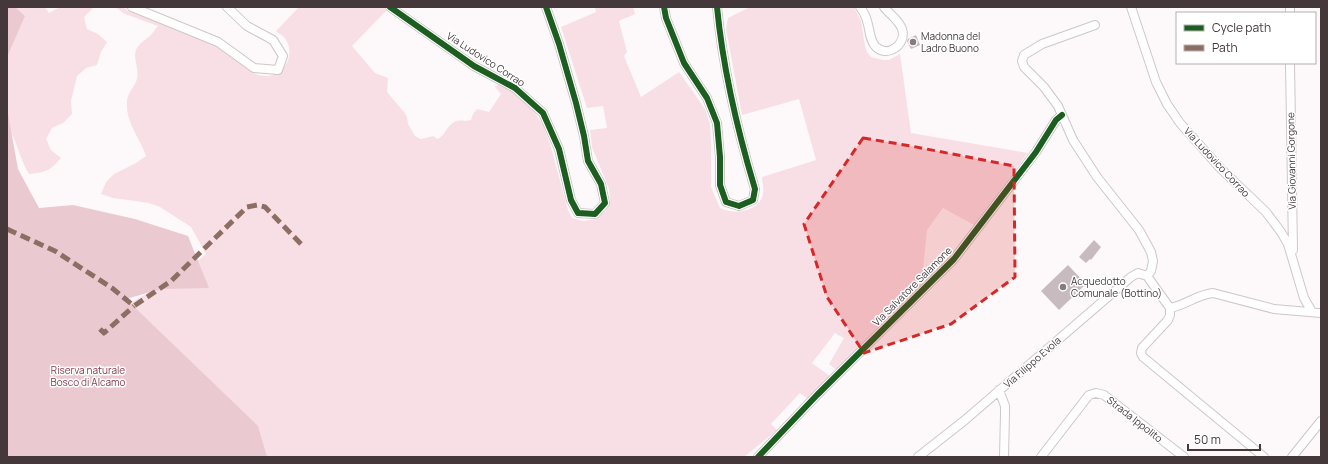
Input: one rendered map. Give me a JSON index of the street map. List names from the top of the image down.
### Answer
{
  "streets": {
    "street": [
      "Via Ludovico Corrao",
      "Via Giovanni Gorgone",
      "Via Salvatore Salamone",
      "Via Filippo Evola",
      "Strada Ippolito"
    ]
  },
  "crossings": [
    ["Via Ludovico Corrao", "Via Giovanni Gorgone"]
  ],
  "parks": ["Riserva naturale Bosco di Alcamo"],
  "places": ["Madonna del Ladro Buono", "Acquedotto Comunale (Bottino)"],
  "legend": ["Cycle path", "Path"],
  "scale_bar": "50 m"
}
